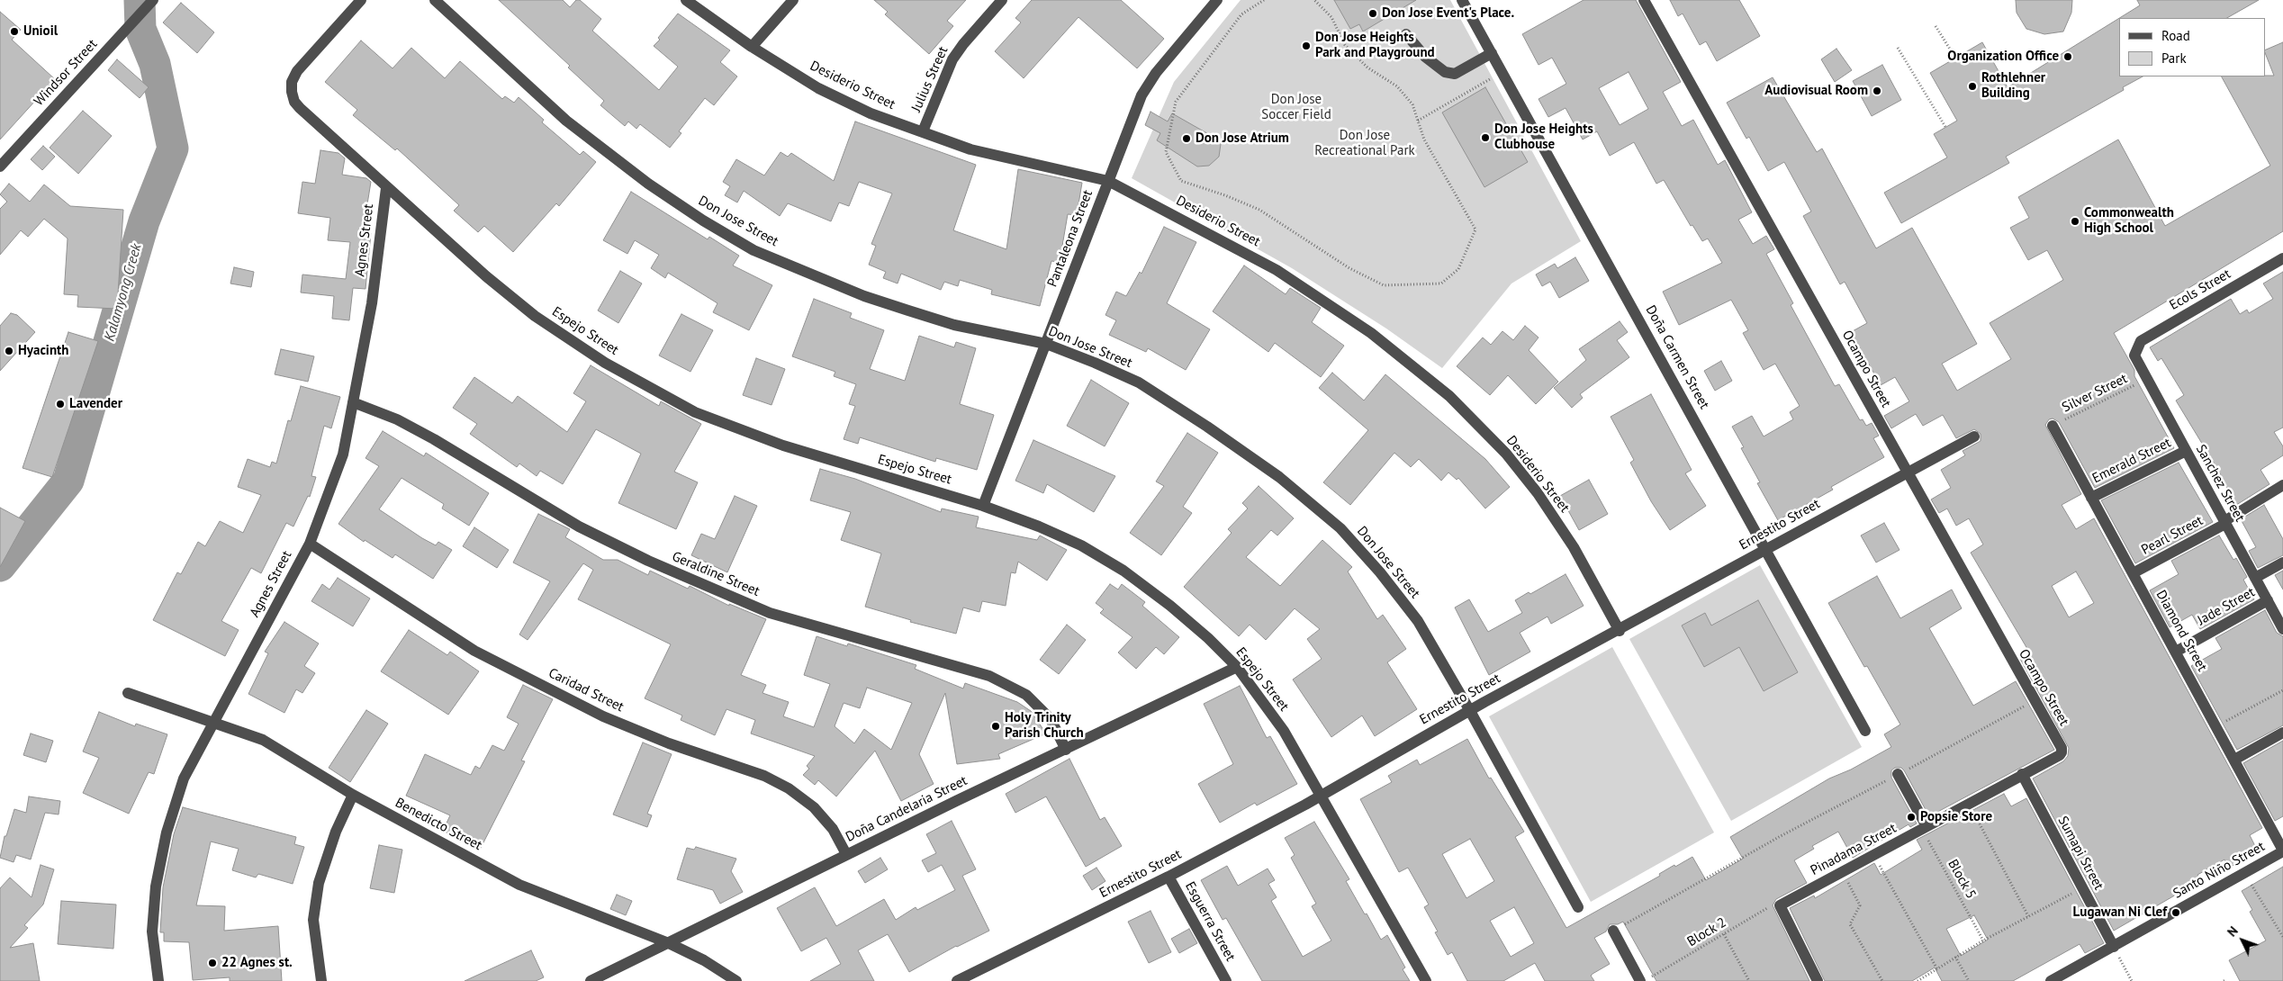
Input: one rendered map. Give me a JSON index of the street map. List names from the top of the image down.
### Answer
{
  "streets": {
    "street": [
      "Windsor Street",
      "Julius Street",
      "Desiderio Street",
      "Don Jose Street",
      "Pantaleona Street",
      "Agnes Street",
      "Ecols Street",
      "Espejo Street",
      "Doña Carmen Street",
      "Ocampo Street",
      "Emerald Street",
      "Sanchez Street",
      "Ernestito Street",
      "Pearl Street",
      "Geraldine Street",
      "Jade Street",
      "Diamond Street",
      "Caridad Street",
      "Doña Candelaria Street",
      "Benedicto Street",
      "Pinadama Street",
      "Sumapi Street",
      "Santo Niño Street",
      "Esguerra Street"
    ],
    "path": ["Silver Street", "Block 5", "Block 2"]
  },
  "crossings": [
    ["Julius Street", "Desiderio Street"],
    ["Desiderio Street", "Pantaleona Street"],
    ["Desiderio Street", "Ernestito Street"],
    ["Don Jose Street", "Pantaleona Street"],
    ["Don Jose Street", "Ernestito Street"],
    ["Pantaleona Street", "Espejo Street"],
    ["Agnes Street", "Espejo Street"],
    ["Agnes Street", "Geraldine Street"],
    ["Agnes Street", "Caridad Street"],
    ["Agnes Street", "Benedicto Street"],
    ["Ecols Street", "Sanchez Street"],
    ["Espejo Street", "Ernestito Street"],
    ["Espejo Street", "Doña Candelaria Street"],
    ["Doña Carmen Street", "Ernestito Street"],
    ["Ocampo Street", "Ernestito Street"],
    ["Ocampo Street", "Pinadama Street"],
    ["Silver Street", "Sanchez Street"],
    ["Silver Street", "Diamond Street"],
    ["Emerald Street", "Sanchez Street"],
    ["Emerald Street", "Diamond Street"],
    ["Sanchez Street", "Pearl Street"],
    ["Sanchez Street", "Jade Street"],
    ["Ernestito Street", "Esguerra Street"],
    ["Pearl Street", "Diamond Street"],
    ["Geraldine Street", "Doña Candelaria Street"],
    ["Jade Street", "Diamond Street"],
    ["Diamond Street", "Santo Niño Street"],
    ["Caridad Street", "Doña Candelaria Street"],
    ["Doña Candelaria Street", "Benedicto Street"],
    ["Pinadama Street", "Sumapi Street"],
    ["Pinadama Street", "Block 5"],
    ["Pinadama Street", "Block 2"],
    ["Sumapi Street", "Santo Niño Street"]
  ],
  "water": ["Kalamyong Creek"],
  "parks": ["Don Jose Soccer Field", "Don Jose Recreational Park"],
  "places": [
    "Don Jose Event's Place.",
    "Unioil",
    "Don Jose Heights Park and Playground",
    "Organization Office",
    "Rothlehner Building",
    "Audiovisual Room",
    "Don Jose Heights Clubhouse",
    "Don Jose Atrium",
    "Commonwealth High School",
    "Hyacinth",
    "Lavender",
    "Holy Trinity Parish Church",
    "Popsie Store",
    "Lugawan Ni Clef",
    "22 Agnes st."
  ],
  "legend": ["Road", "Park"],
  "north": "top left"
}
